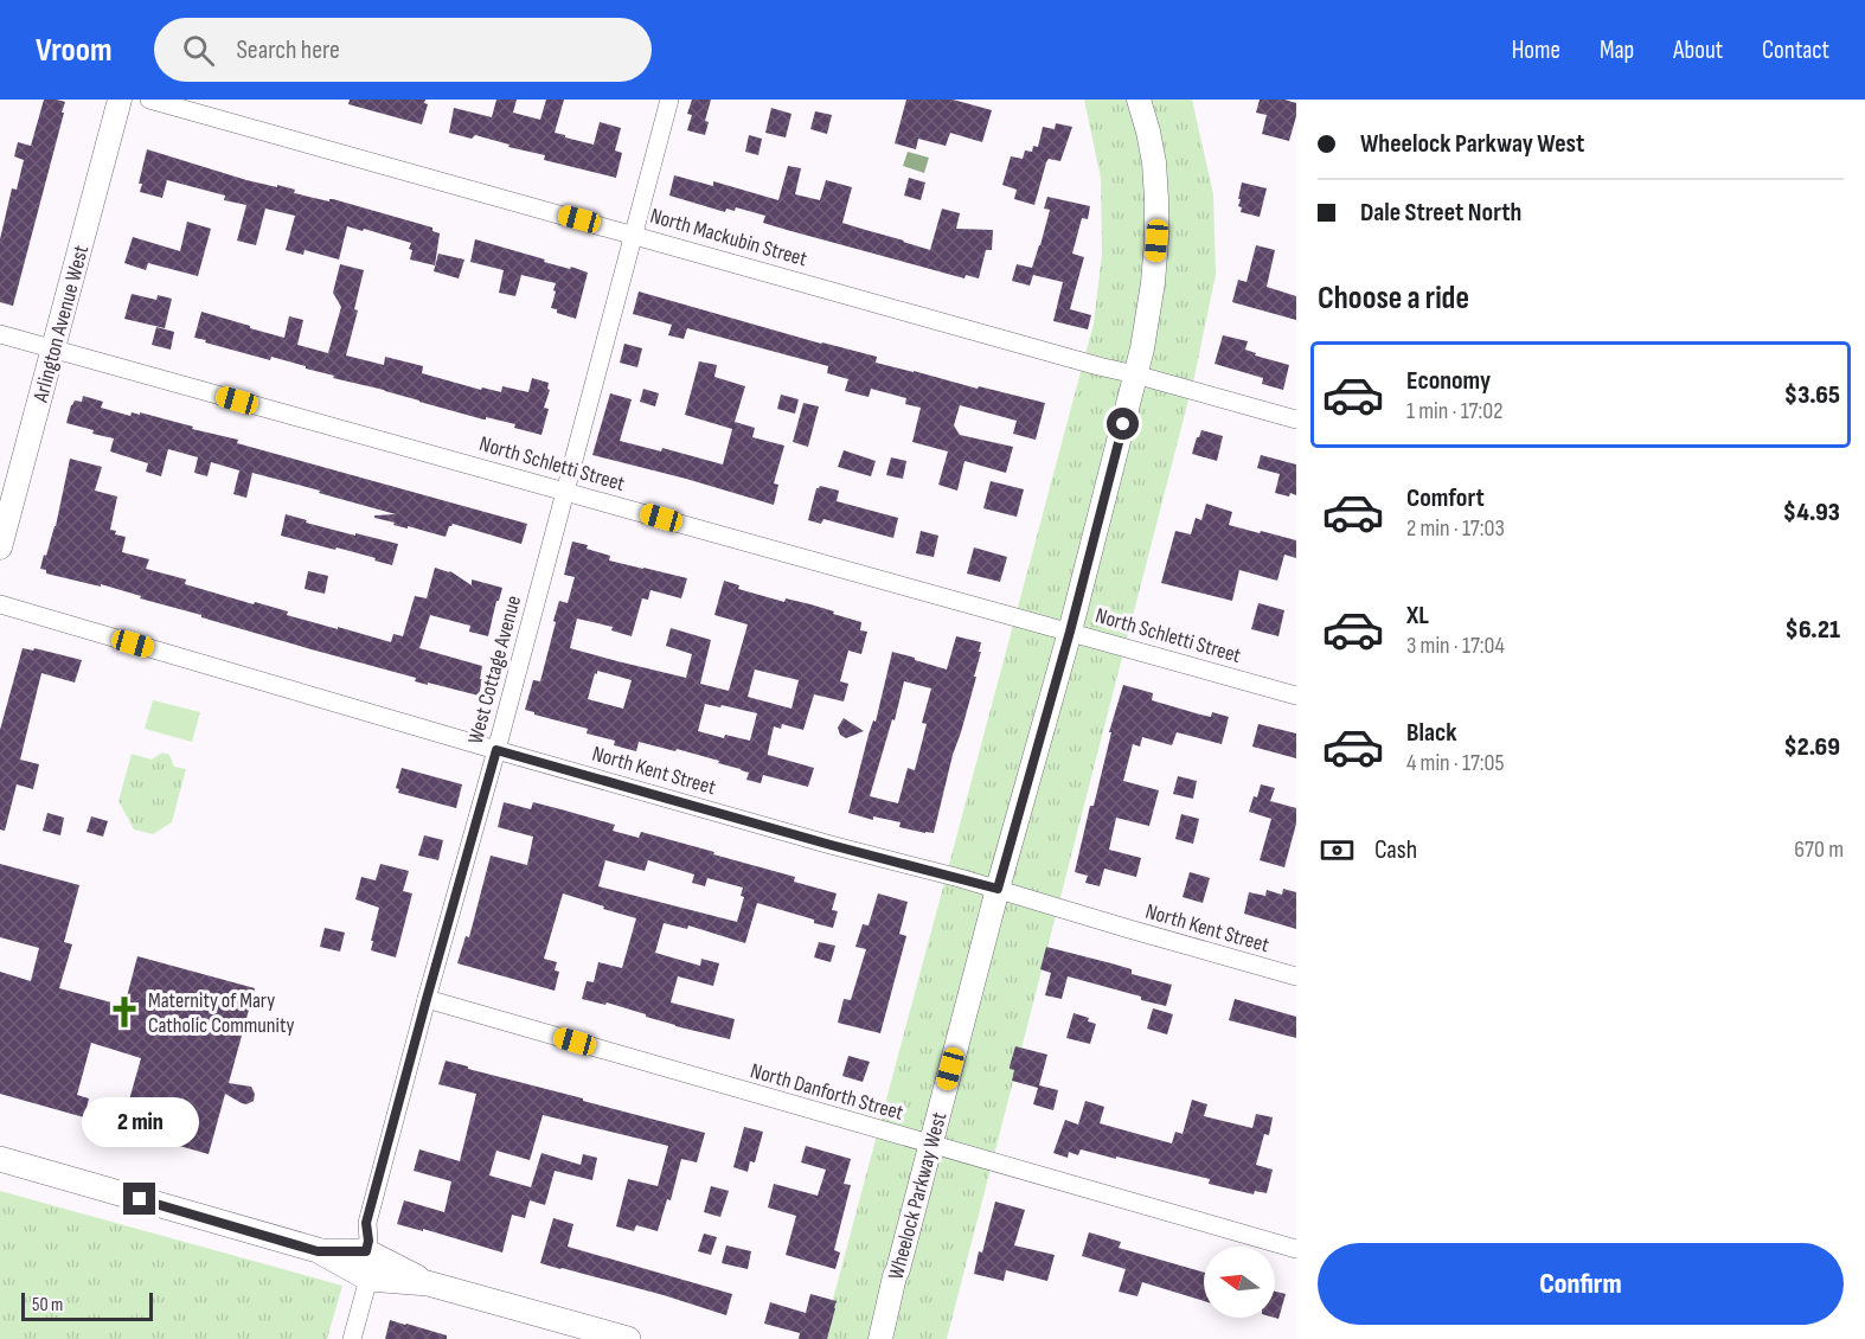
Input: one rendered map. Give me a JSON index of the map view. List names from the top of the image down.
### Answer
{
  "streets": {
    "street": [
      "North Mackubin Street",
      "Arlington Avenue West",
      "North Schletti Street",
      "West Cottage Avenue",
      "North Kent Street",
      "North Danforth Street",
      "Wheelock Parkway West"
    ]
  },
  "crossings": [
    ["North Mackubin Street", "West Cottage Avenue"],
    ["North Mackubin Street", "Wheelock Parkway West"],
    ["Arlington Avenue West", "North Schletti Street"],
    ["North Schletti Street", "West Cottage Avenue"],
    ["North Schletti Street", "Wheelock Parkway West"],
    ["West Cottage Avenue", "North Kent Street"],
    ["West Cottage Avenue", "North Danforth Street"],
    ["North Kent Street", "Wheelock Parkway West"],
    ["North Danforth Street", "Wheelock Parkway West"]
  ],
  "places": {
    "church": ["Maternity of Mary Catholic Community"]
  },
  "scale_bar": "50 m",
  "north": "left",
  "page": {
    "header": "Vroom",
    "search": "Search here",
    "nav": [
      "Home",
      "Map",
      "About",
      "Contact"
    ],
    "banner": ["Wheelock Parkway West", "Dale Street North"],
    "heading": "Choose a ride",
    "list": [
      {
        "name": "Economy",
        "note": "1 min · 17:02",
        "value": "$3.65"
      },
      {
        "name": "Comfort",
        "note": "2 min · 17:03",
        "value": "$4.93"
      },
      {
        "name": "XL",
        "note": "3 min · 17:04",
        "value": "$6.21"
      },
      {
        "name": "Black",
        "note": "4 min · 17:05",
        "value": "$2.69"
      }
    ],
    "pay": ["Cash", "670 m"],
    "bubble": "2 min",
    "buttons": "Confirm",
    "scale": "50 m"
  }
}
